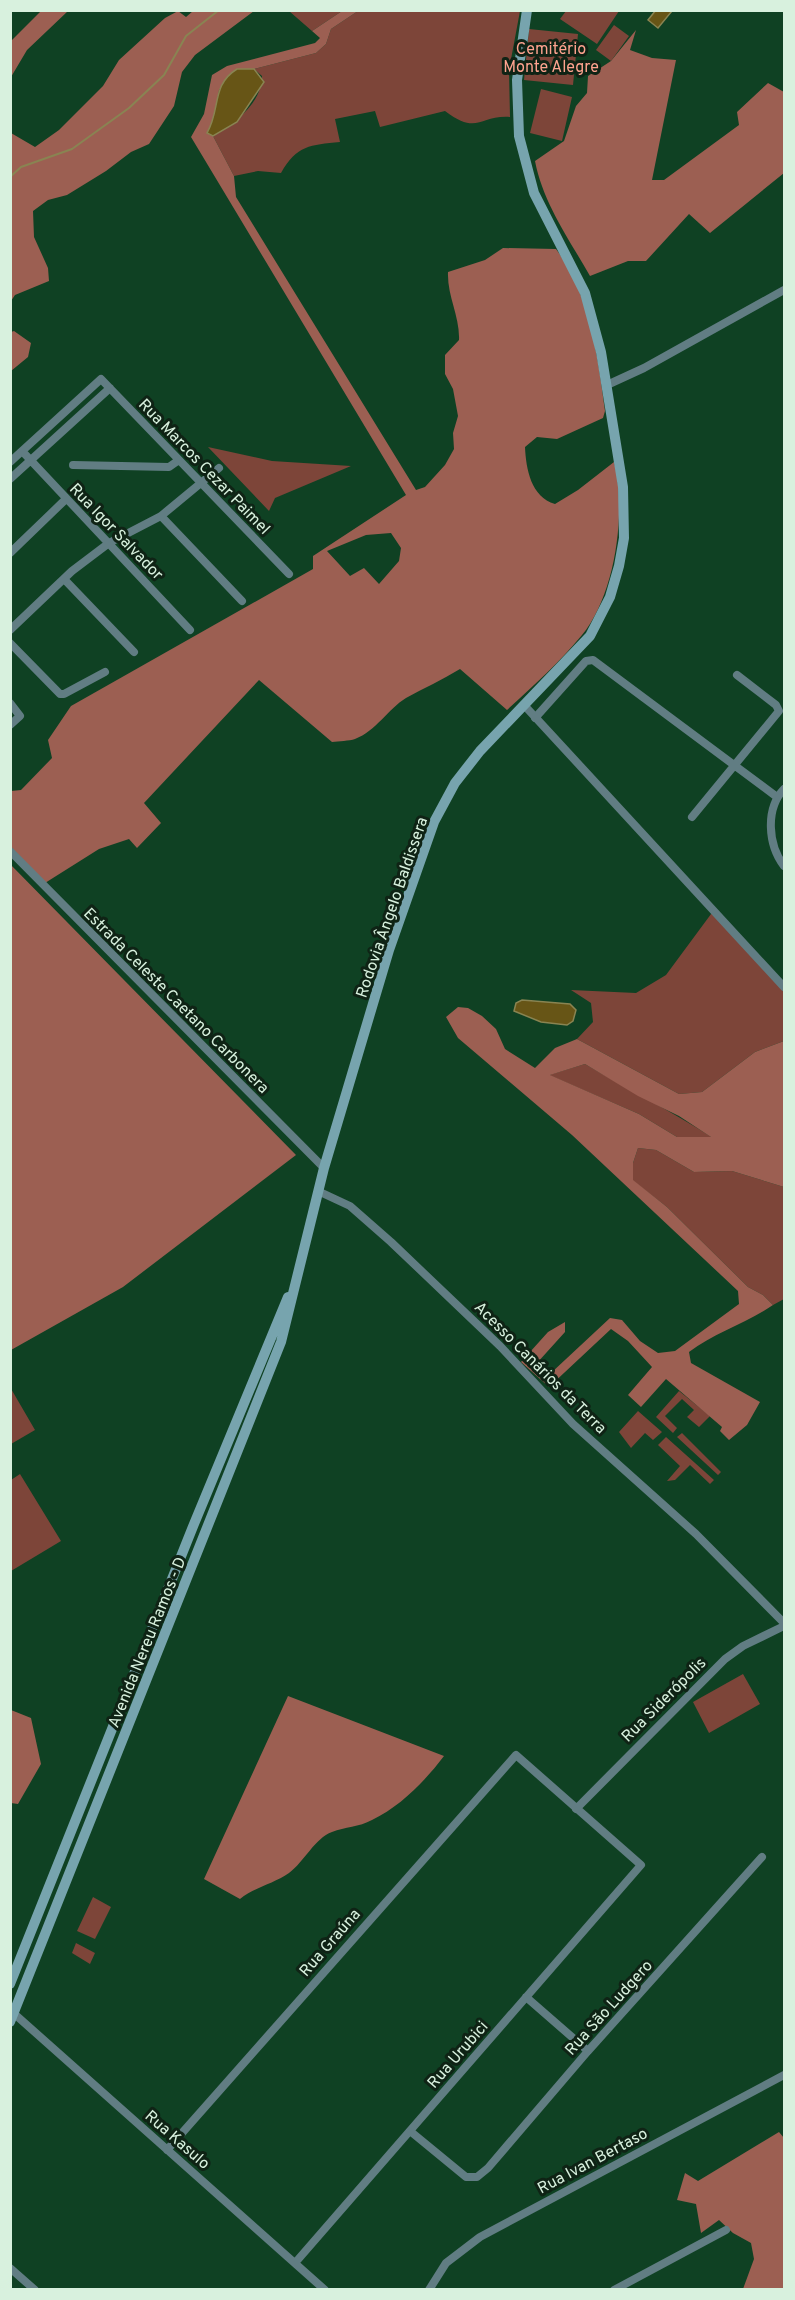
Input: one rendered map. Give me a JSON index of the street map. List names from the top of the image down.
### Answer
{
  "streets": {
    "street": [
      "Rua Marcos Cezar Paimel",
      "Rua Igor Salvador",
      "Rodovia Ângelo Baldissera",
      "Estrada Celeste Caetano Carbonera",
      "Acesso Canários da Terra",
      "Avenida Nereu Ramos - D",
      "Rua Siderópolis",
      "Rua Graúna",
      "Rua São Ludgero",
      "Rua Urubici",
      "Rua Kasulo",
      "Rua Ivan Bertaso"
    ]
  },
  "crossings": [
    ["Rua Marcos Cezar Paimel", "Rua Igor Salvador"],
    ["Rodovia Ângelo Baldissera", "Estrada Celeste Caetano Carbonera"],
    ["Rodovia Ângelo Baldissera", "Avenida Nereu Ramos - D"],
    ["Estrada Celeste Caetano Carbonera", "Avenida Nereu Ramos - D"],
    ["Acesso Canários da Terra", "Avenida Nereu Ramos - D"],
    ["Acesso Canários da Terra", "Rua Siderópolis"],
    ["Avenida Nereu Ramos - D", "Rua Kasulo"],
    ["Rua Siderópolis", "Rua Graúna"],
    ["Rua Siderópolis", "Rua Urubici"],
    ["Rua Graúna", "Rua Urubici"],
    ["Rua Graúna", "Rua Kasulo"],
    ["Rua São Ludgero", "Rua Urubici"],
    ["Rua Urubici", "Rua Kasulo"]
  ],
  "parks": ["Cemitério Monte Alegre"]
}
